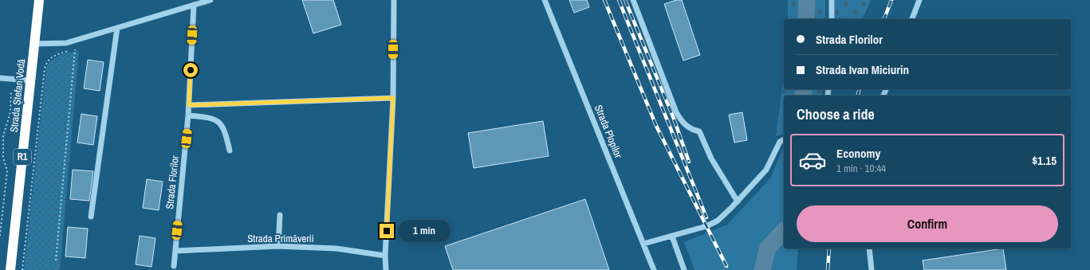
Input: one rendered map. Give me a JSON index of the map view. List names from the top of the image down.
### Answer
{
  "streets": {
    "highway": ["Strada Ștefan Vodă", "R1"],
    "street": ["Strada Plopilor", "Strada Florilor", "Strada Primăverii"]
  },
  "crossings": [
    ["Strada Florilor", "Strada Primăverii"]
  ],
  "page": {
    "banner": ["Strada Florilor", "Strada Ivan Miciurin"],
    "heading": "Choose a ride",
    "list": [
      {
        "name": "Economy",
        "note": "1 min · 10:44",
        "value": "$1.15"
      }
    ],
    "buttons": "Confirm",
    "bubble": "1 min"
  }
}
